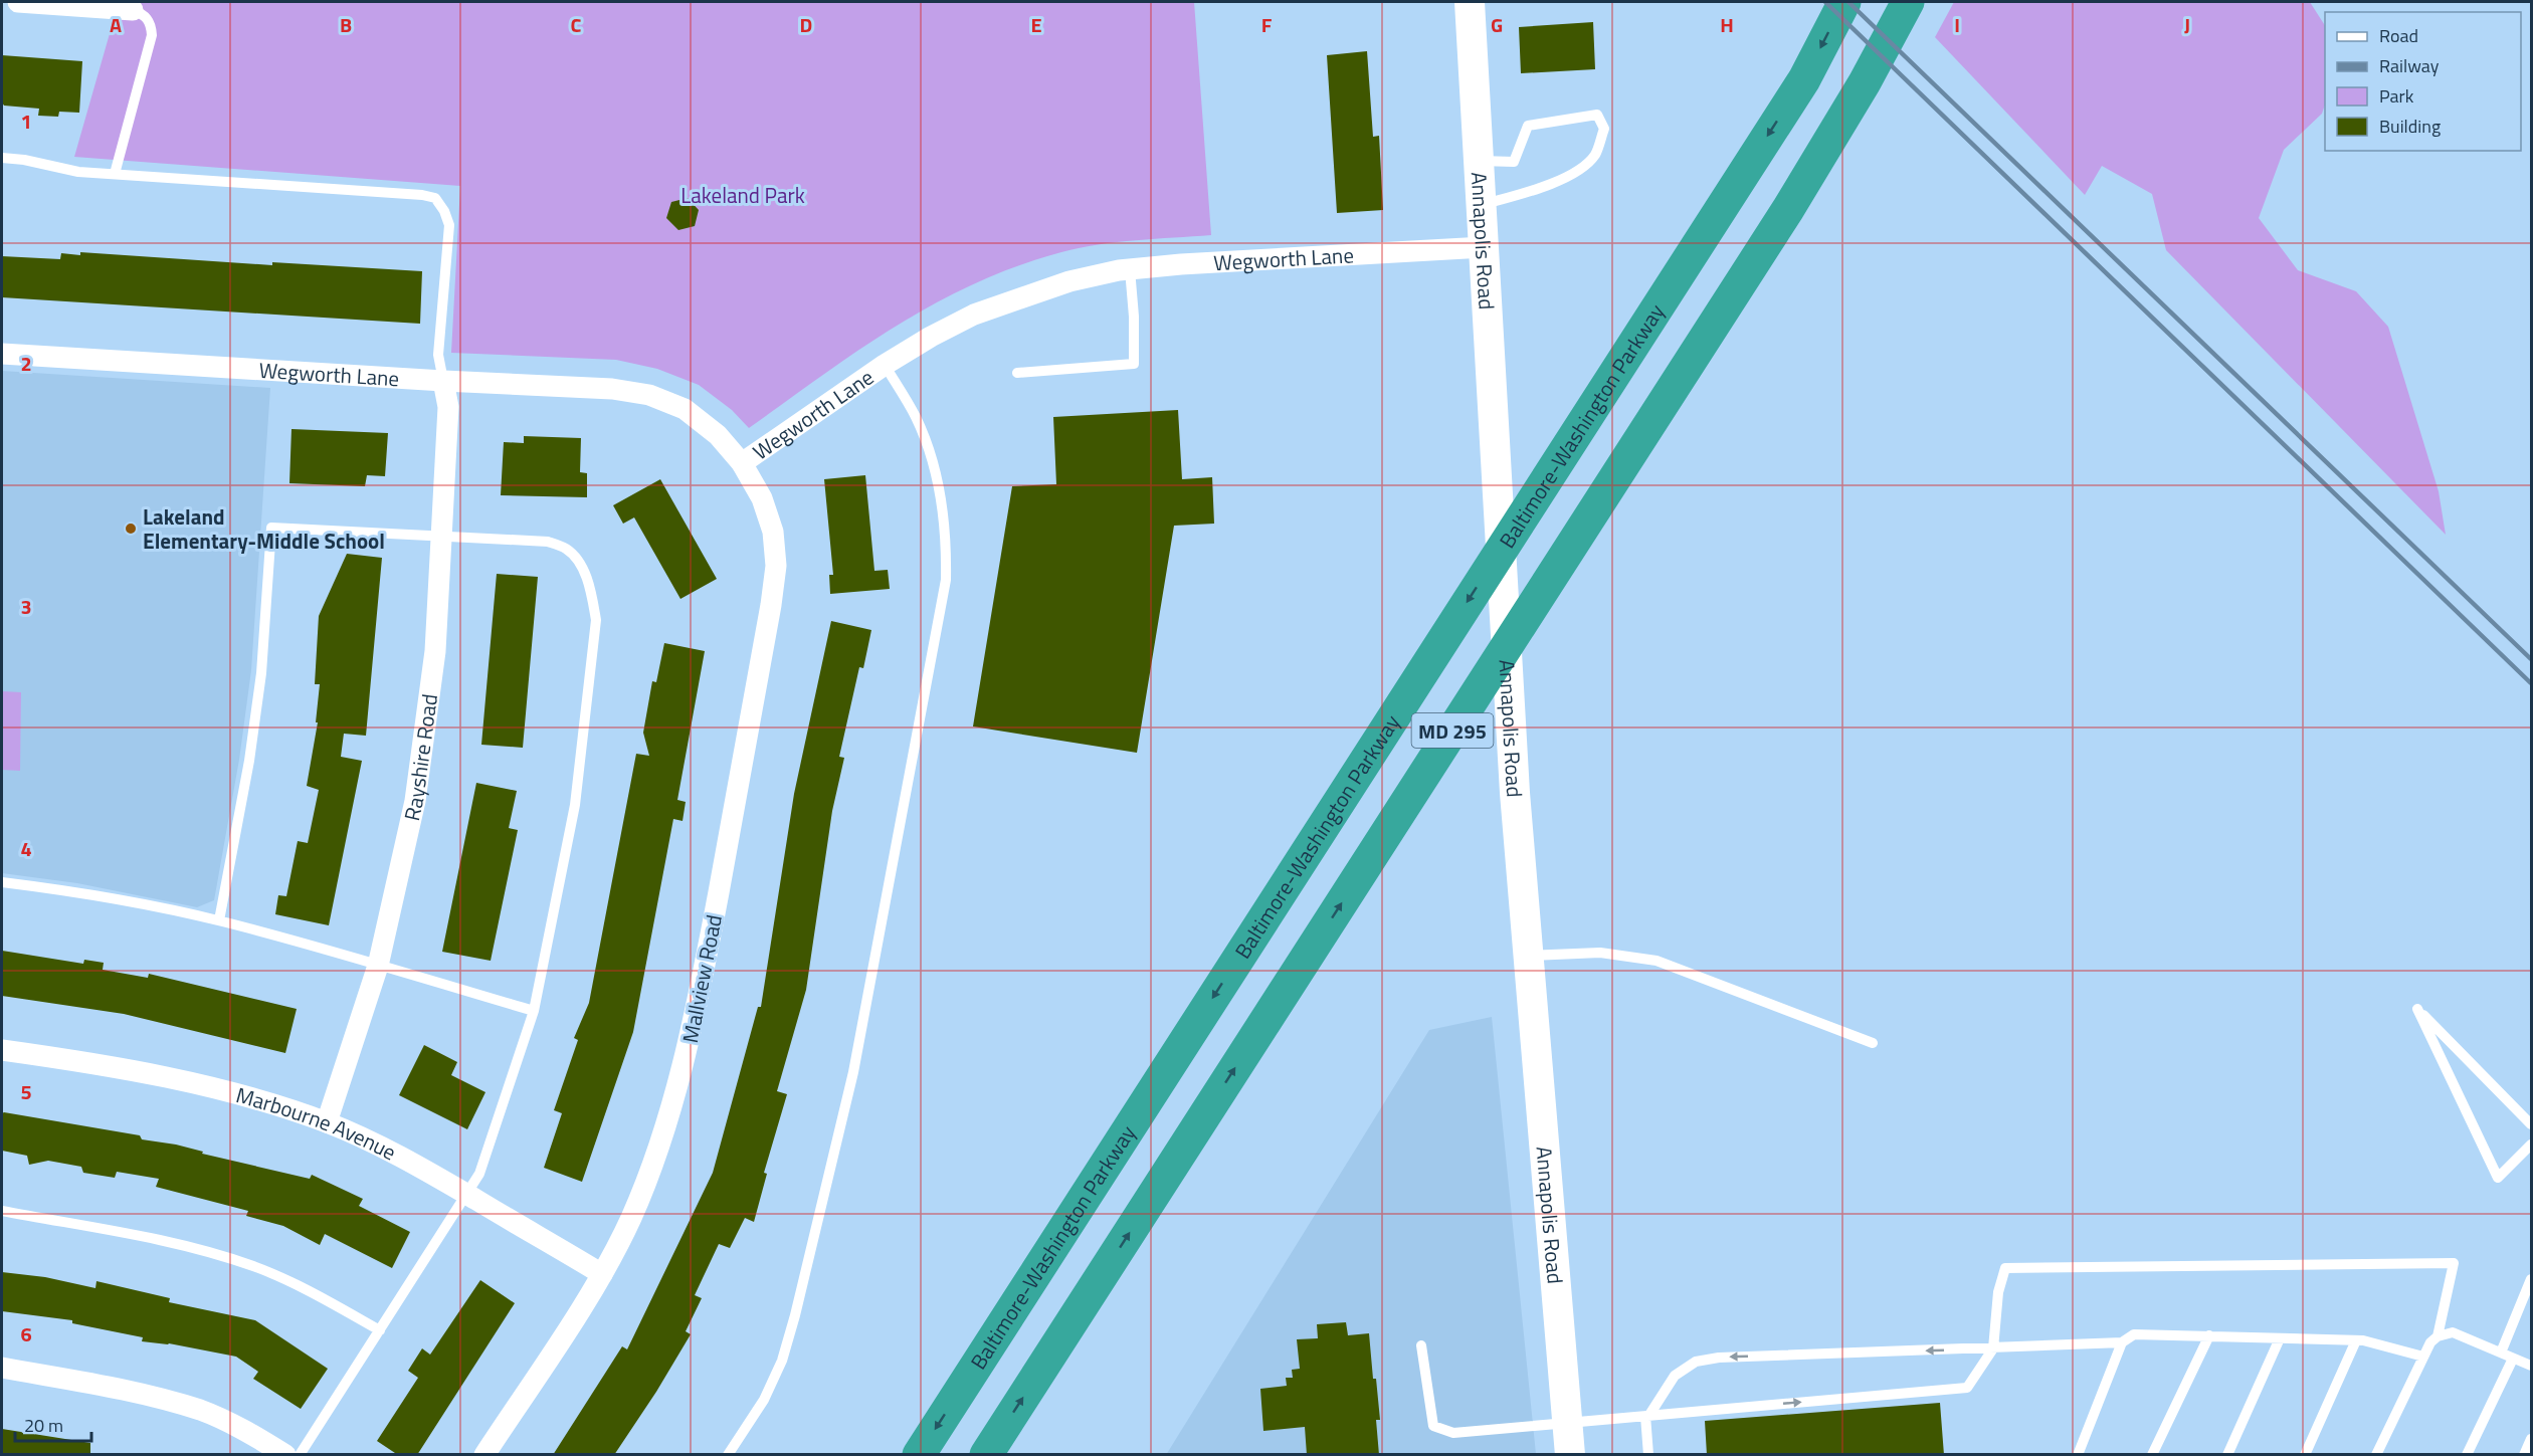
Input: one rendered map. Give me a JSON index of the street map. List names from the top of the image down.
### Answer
{
  "streets": {
    "highway": ["Baltimore-Washington Parkway", "MD 295"],
    "main road": ["Annapolis Road"],
    "street": [
      "Wegworth Lane",
      "Rayshire Road",
      "Mallview Road",
      "Marbourne Avenue"
    ]
  },
  "crossings": [
    ["Annapolis Road", "Wegworth Lane"],
    ["Wegworth Lane", "Rayshire Road"],
    ["Wegworth Lane", "Mallview Road"],
    ["Rayshire Road", "Marbourne Avenue"],
    ["Mallview Road", "Marbourne Avenue"]
  ],
  "parks": ["Lakeland Park"],
  "places": ["Lakeland Elementary-Middle School"],
  "legend": [
    "Road",
    "Railway",
    "Park",
    "Building"
  ],
  "scale_bar": "20 m",
  "grid": {
    "columns": [
      "A",
      "B",
      "C",
      "D",
      "E",
      "F",
      "G",
      "H",
      "I",
      "J"
    ],
    "rows": [
      "1",
      "2",
      "3",
      "4",
      "5",
      "6"
    ]
  }
}
